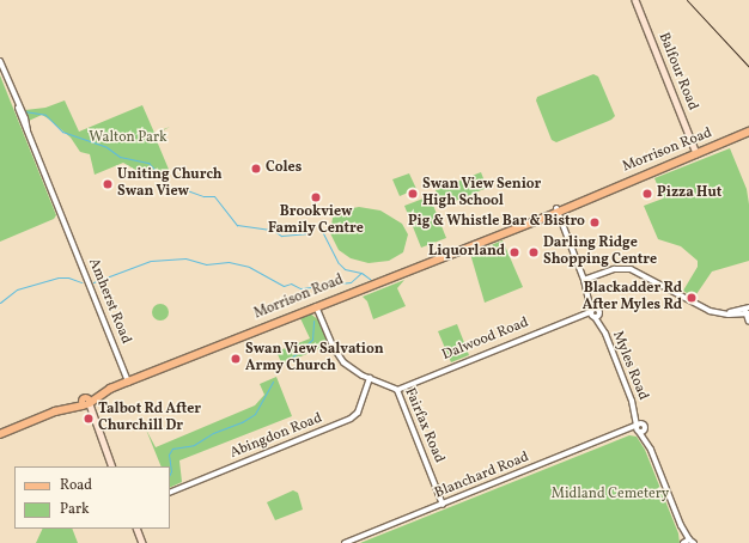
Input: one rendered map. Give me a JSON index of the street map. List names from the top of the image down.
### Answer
{
  "streets": {
    "main road": ["Balfour Road", "Morrison Road"],
    "street": [
      "Amherst Road",
      "Dalwood Road",
      "Myles Road",
      "Fairfax Road",
      "Abingdon Road",
      "Blanchard Road"
    ]
  },
  "crossings": [
    ["Balfour Road", "Morrison Road"],
    ["Morrison Road", "Amherst Road"],
    ["Morrison Road", "Myles Road"],
    ["Morrison Road", "Fairfax Road"],
    ["Dalwood Road", "Myles Road"],
    ["Dalwood Road", "Fairfax Road"],
    ["Myles Road", "Blanchard Road"],
    ["Fairfax Road", "Abingdon Road"],
    ["Fairfax Road", "Blanchard Road"]
  ],
  "parks": ["Walton Park", "Midland Cemetery"],
  "places": [
    "Coles",
    "Uniting Church Swan View",
    "Swan View Senior High School",
    "Pizza Hut",
    "Brookview Family Centre",
    "Pig & Whistle Bar & Bistro",
    "Liquorland",
    "Darling Ridge Shopping Centre",
    "Blackadder Rd After Myles Rd",
    "Swan View Salvation Army Church",
    "Talbot Rd After Churchill Dr"
  ],
  "legend": ["Road", "Park"]
}
